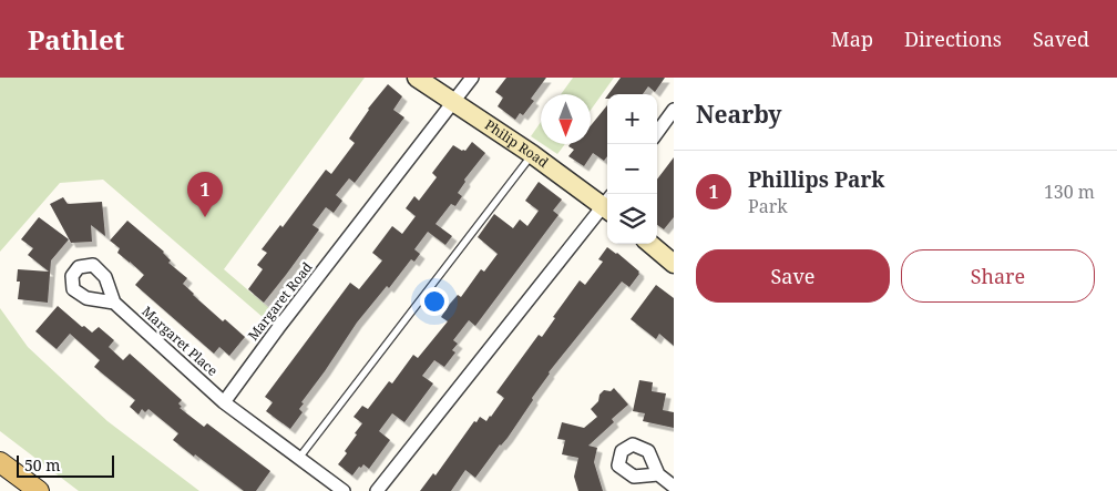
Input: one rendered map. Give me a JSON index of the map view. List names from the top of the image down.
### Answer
{
  "streets": {
    "street": ["Philip Road", "Margaret Road", "Margaret Place"]
  },
  "crossings": [
    ["Philip Road", "Margaret Road"],
    ["Margaret Road", "Margaret Place"]
  ],
  "scale_bar": "50 m",
  "north": "bottom",
  "page": {
    "header": "Pathlet",
    "nav": ["Map", "Directions", "Saved"],
    "heading": "Nearby",
    "map_buttons": ["+", "−"],
    "list": [
      {
        "mark": "1",
        "name": "Phillips Park",
        "note": "Park",
        "value": "130 m"
      }
    ],
    "pins": "1",
    "buttons": ["Save", "Share"],
    "scale": "50 m"
  }
}
